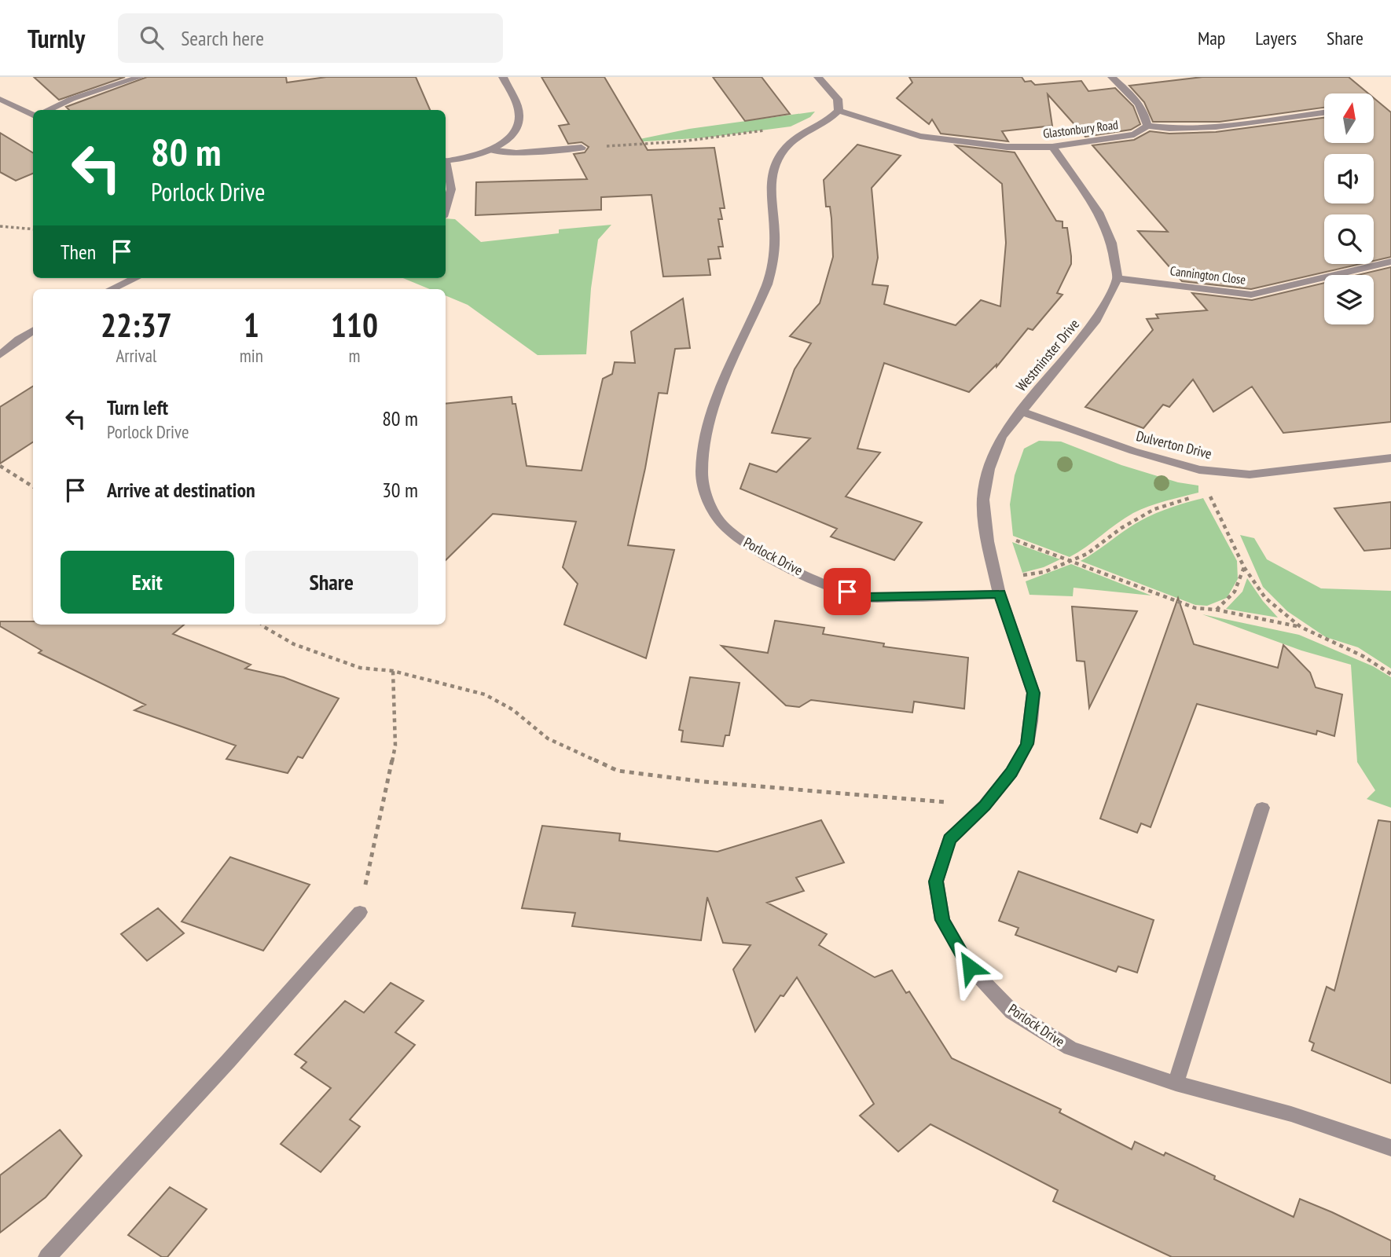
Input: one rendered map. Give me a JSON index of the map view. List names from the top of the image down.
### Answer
{
  "streets": {
    "street": [
      "Glastonbury Road",
      "Cannington Close",
      "Westminster Drive",
      "Dulverton Drive",
      "Porlock Drive"
    ]
  },
  "crossings": [
    ["Glastonbury Road", "Porlock Drive"],
    ["Cannington Close", "Westminster Drive"],
    ["Westminster Drive", "Dulverton Drive"],
    ["Westminster Drive", "Porlock Drive"]
  ],
  "north": "top",
  "page": {
    "header": "Turnly",
    "search": "Search here",
    "nav": ["Map", "Layers", "Share"],
    "turn": ["80 m", "Porlock Drive"],
    "then": "Then",
    "eta": [
      "22:37",
      "Arrival",
      "1",
      "min",
      "110",
      "m"
    ],
    "list": [
      {
        "name": "Turn left",
        "note": "Porlock Drive",
        "value": "80 m"
      },
      {
        "name": "Arrive at destination",
        "value": "30 m"
      }
    ],
    "buttons": ["Exit", "Share"]
  }
}
